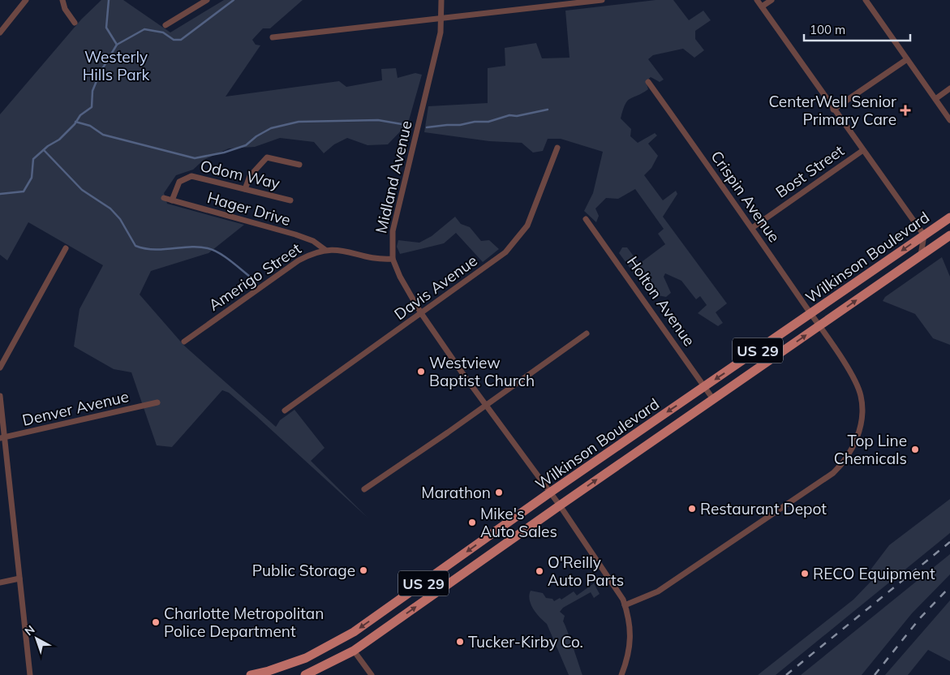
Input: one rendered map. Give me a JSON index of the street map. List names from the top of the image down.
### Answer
{
  "streets": {
    "main road": ["Wilkinson Boulevard", "US 29"],
    "street": [
      "Bost Street",
      "Odom Way",
      "Midland Avenue",
      "Crispin Avenue",
      "Hager Drive",
      "Amerigo Street",
      "Davis Avenue",
      "Holton Avenue",
      "Denver Avenue"
    ]
  },
  "crossings": [
    ["Bost Street", "Crispin Avenue"],
    ["Odom Way", "Hager Drive"],
    ["Midland Avenue", "Crispin Avenue"],
    ["Midland Avenue", "Wilkinson Boulevard"],
    ["Midland Avenue", "Amerigo Street"],
    ["Midland Avenue", "Davis Avenue"],
    ["Crispin Avenue", "Wilkinson Boulevard"],
    ["Hager Drive", "Amerigo Street"],
    ["Wilkinson Boulevard", "Holton Avenue"]
  ],
  "parks": ["Westerly Hills Park"],
  "places": {
    "health": ["CenterWell Senior Primary Care"],
    "other": [
      "Westview Baptist Church",
      "Top Line Chemicals",
      "Marathon",
      "Restaurant Depot",
      "Mike's Auto Sales",
      "Public Storage",
      "O'Reilly Auto Parts",
      "RECO Equipment",
      "Charlotte Metropolitan Police Department",
      "Tucker-Kirby Co."
    ]
  },
  "scale_bar": "100 m",
  "north": "top left"
}
